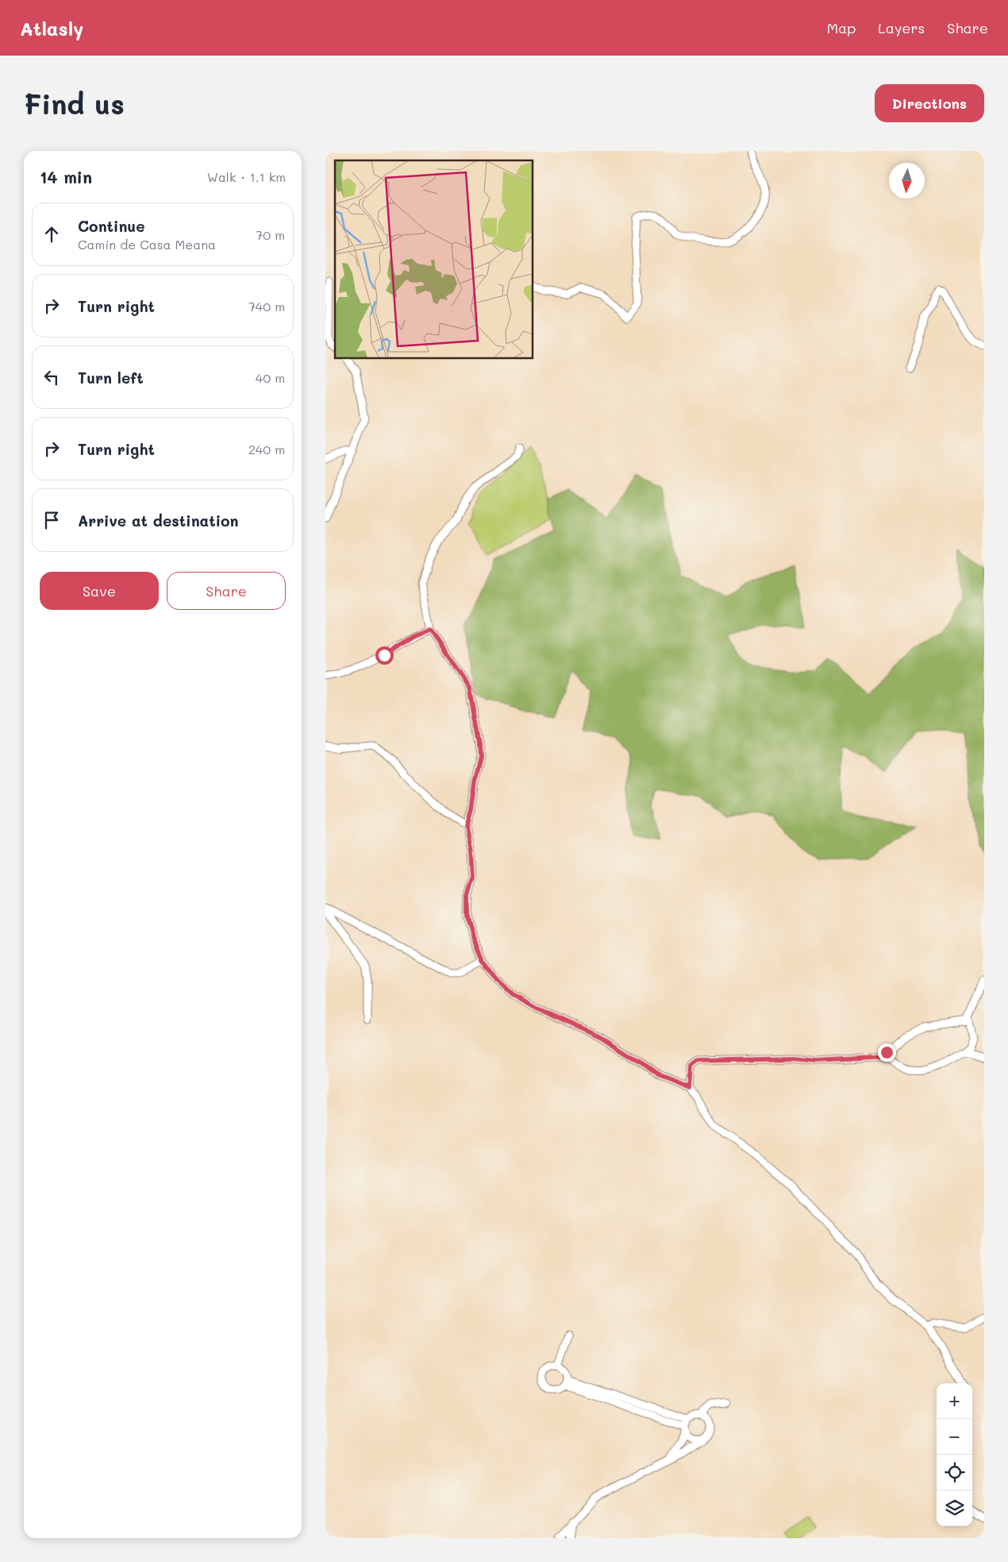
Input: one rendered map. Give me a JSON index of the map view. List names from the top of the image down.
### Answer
{
  "north": "bottom",
  "page": {
    "header": "Atlasly",
    "nav": ["Map", "Layers", "Share"],
    "buttons": [
      "Directions",
      ["Save", "Share"]
    ],
    "title": "Find us",
    "heading": ["14 min", "Walk · 1.1 km"],
    "list": [
      ["Continue", "Camín de Casa Meana", "70 m"],
      ["Turn right", "740 m"],
      ["Turn left", "40 m"],
      ["Turn right", "240 m"],
      "Arrive at destination"
    ],
    "map_buttons": ["+", "−"]
  }
}
